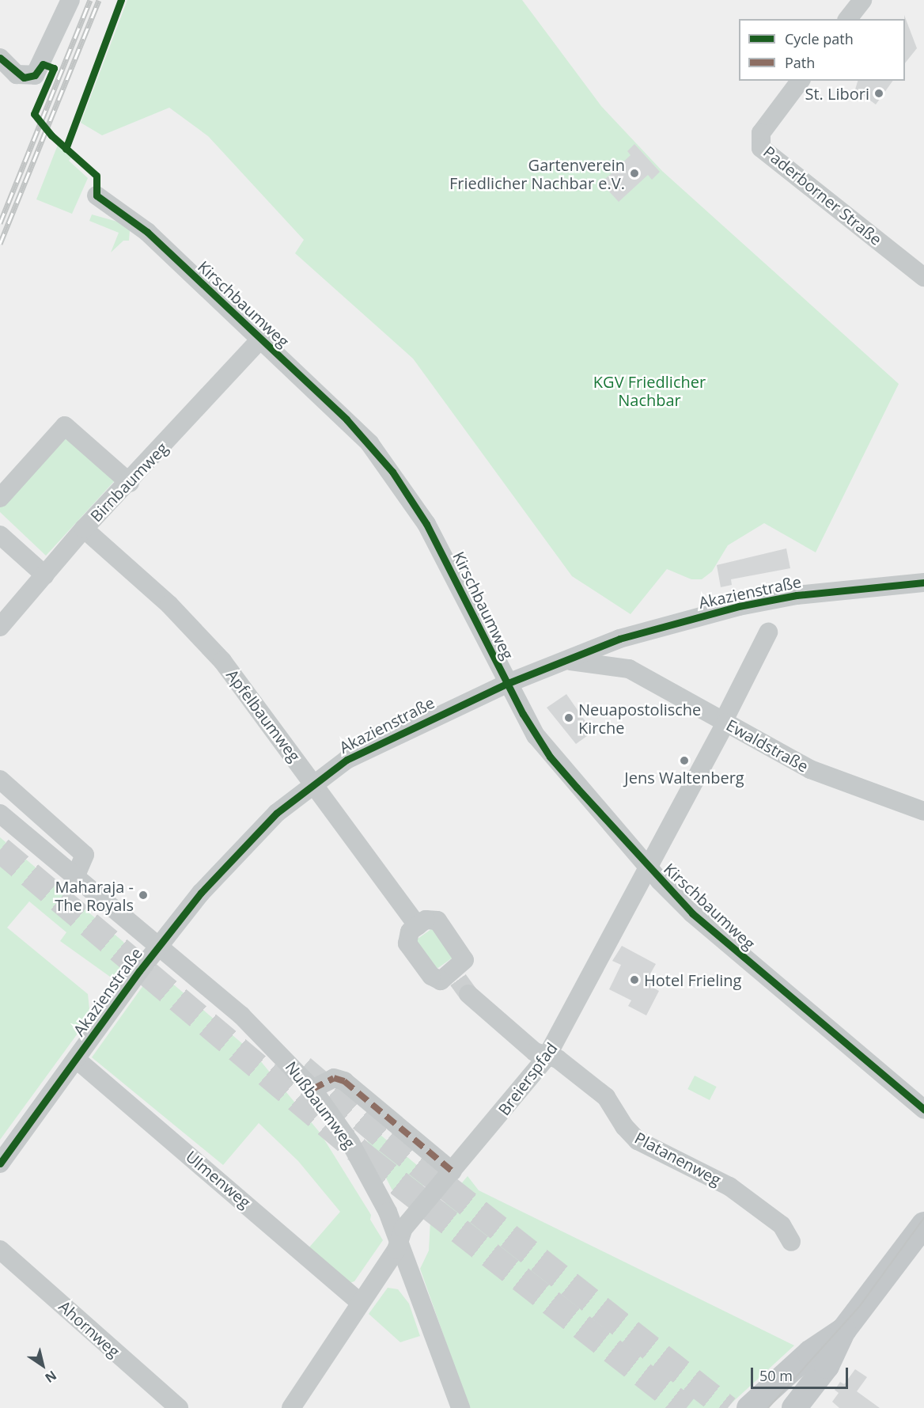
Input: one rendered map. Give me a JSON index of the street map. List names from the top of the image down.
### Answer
{
  "streets": {
    "street": [
      "Paderborner Straße",
      "Kirschbaumweg",
      "Birnbaumweg",
      "Akazienstraße",
      "Apfelbaumweg",
      "Ewaldstraße",
      "Breierspfad",
      "Nußbaumweg",
      "Platanenweg",
      "Ulmenweg",
      "Ahornweg"
    ]
  },
  "crossings": [
    ["Kirschbaumweg", "Birnbaumweg"],
    ["Kirschbaumweg", "Akazienstraße"],
    ["Kirschbaumweg", "Breierspfad"],
    ["Birnbaumweg", "Apfelbaumweg"],
    ["Akazienstraße", "Apfelbaumweg"],
    ["Akazienstraße", "Ewaldstraße"],
    ["Akazienstraße", "Nußbaumweg"],
    ["Akazienstraße", "Ulmenweg"],
    ["Ewaldstraße", "Breierspfad"],
    ["Breierspfad", "Nußbaumweg"],
    ["Breierspfad", "Platanenweg"],
    ["Breierspfad", "Ulmenweg"]
  ],
  "parks": ["KGV Friedlicher Nachbar"],
  "places": [
    "St. Libori",
    "Gartenverein Friedlicher Nachbar e.V.",
    "Neuapostolische Kirche",
    "Jens Waltenberg",
    "Maharaja - The Royals",
    "Hotel Frieling"
  ],
  "legend": ["Cycle path", "Path"],
  "scale_bar": "50 m",
  "north": "bottom right"
}
